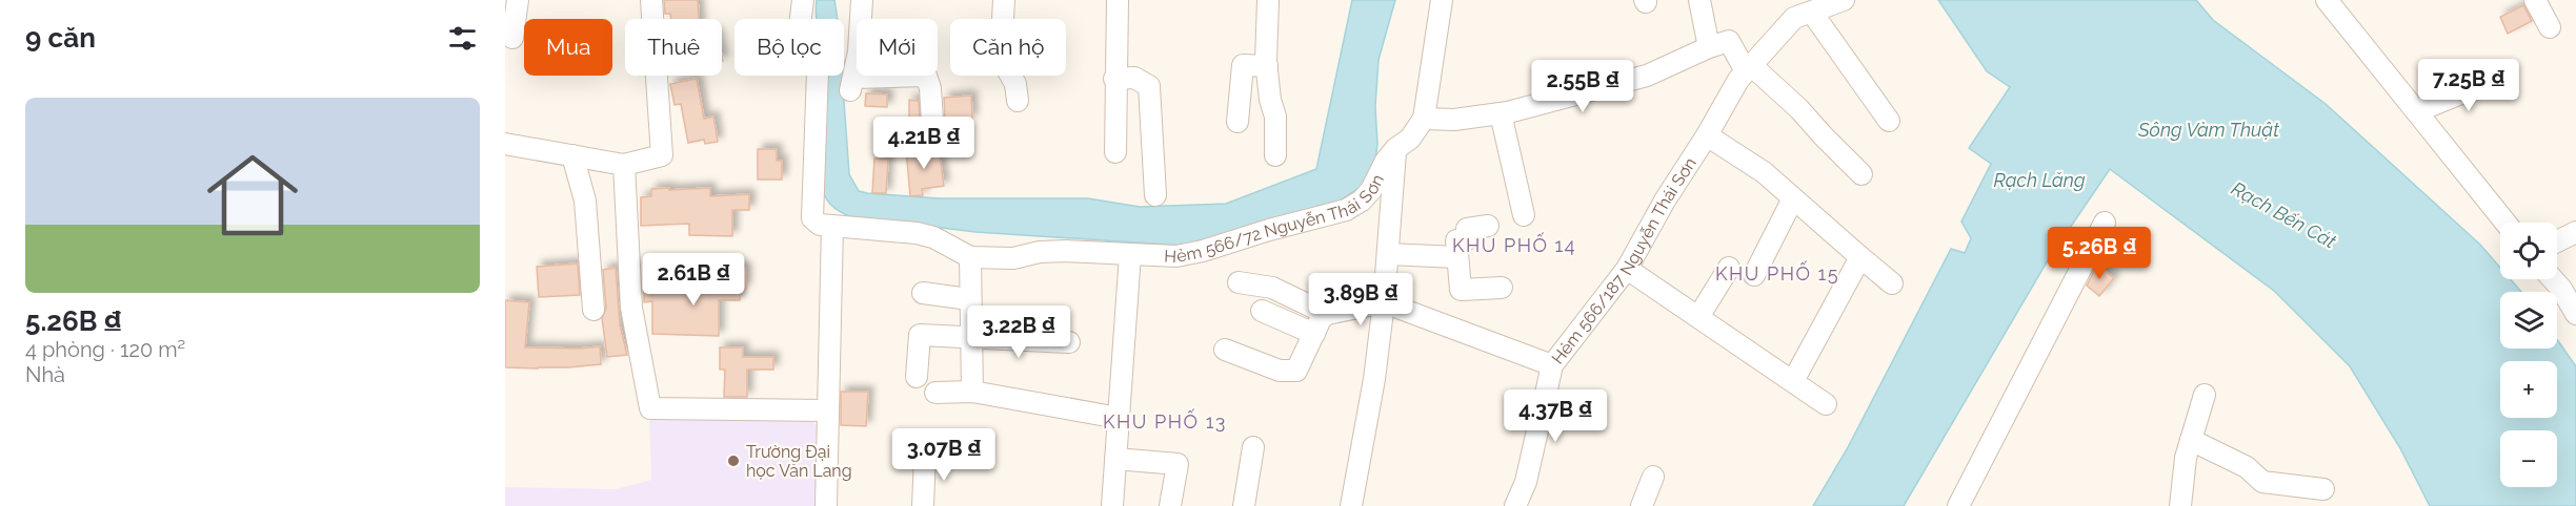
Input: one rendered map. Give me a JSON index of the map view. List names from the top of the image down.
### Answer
{
  "streets": {
    "street": ["Hẻm 566/72 Nguyễn Thái Sơn", "Hẻm 566/187 Nguyễn Thái Sơn"]
  },
  "districts": ["KHU PHỐ 14", "KHU PHỐ 15", "KHU PHỐ 13"],
  "water": ["Sông Vàm Thuật", "Rạch Lăng", "Rạch Bến Cát"],
  "places": ["Trường Đại học Văn Lang"],
  "page": {
    "heading": "9 căn",
    "chip": [
      "Mua",
      "Thuê",
      "Bộ lọc",
      "Mới",
      "Căn hộ"
    ],
    "price": [
      "7.25B ₫",
      "2.55B ₫",
      "4.21B ₫",
      "5.26B ₫",
      "2.61B ₫",
      "3.89B ₫",
      "3.22B ₫",
      "4.37B ₫",
      "3.07B ₫"
    ],
    "list": [
      {
        "name": "5.26B ₫",
        "note": "4 phòng · 120 m² · Nhà"
      }
    ],
    "map_buttons": ["+", "−"]
  }
}
